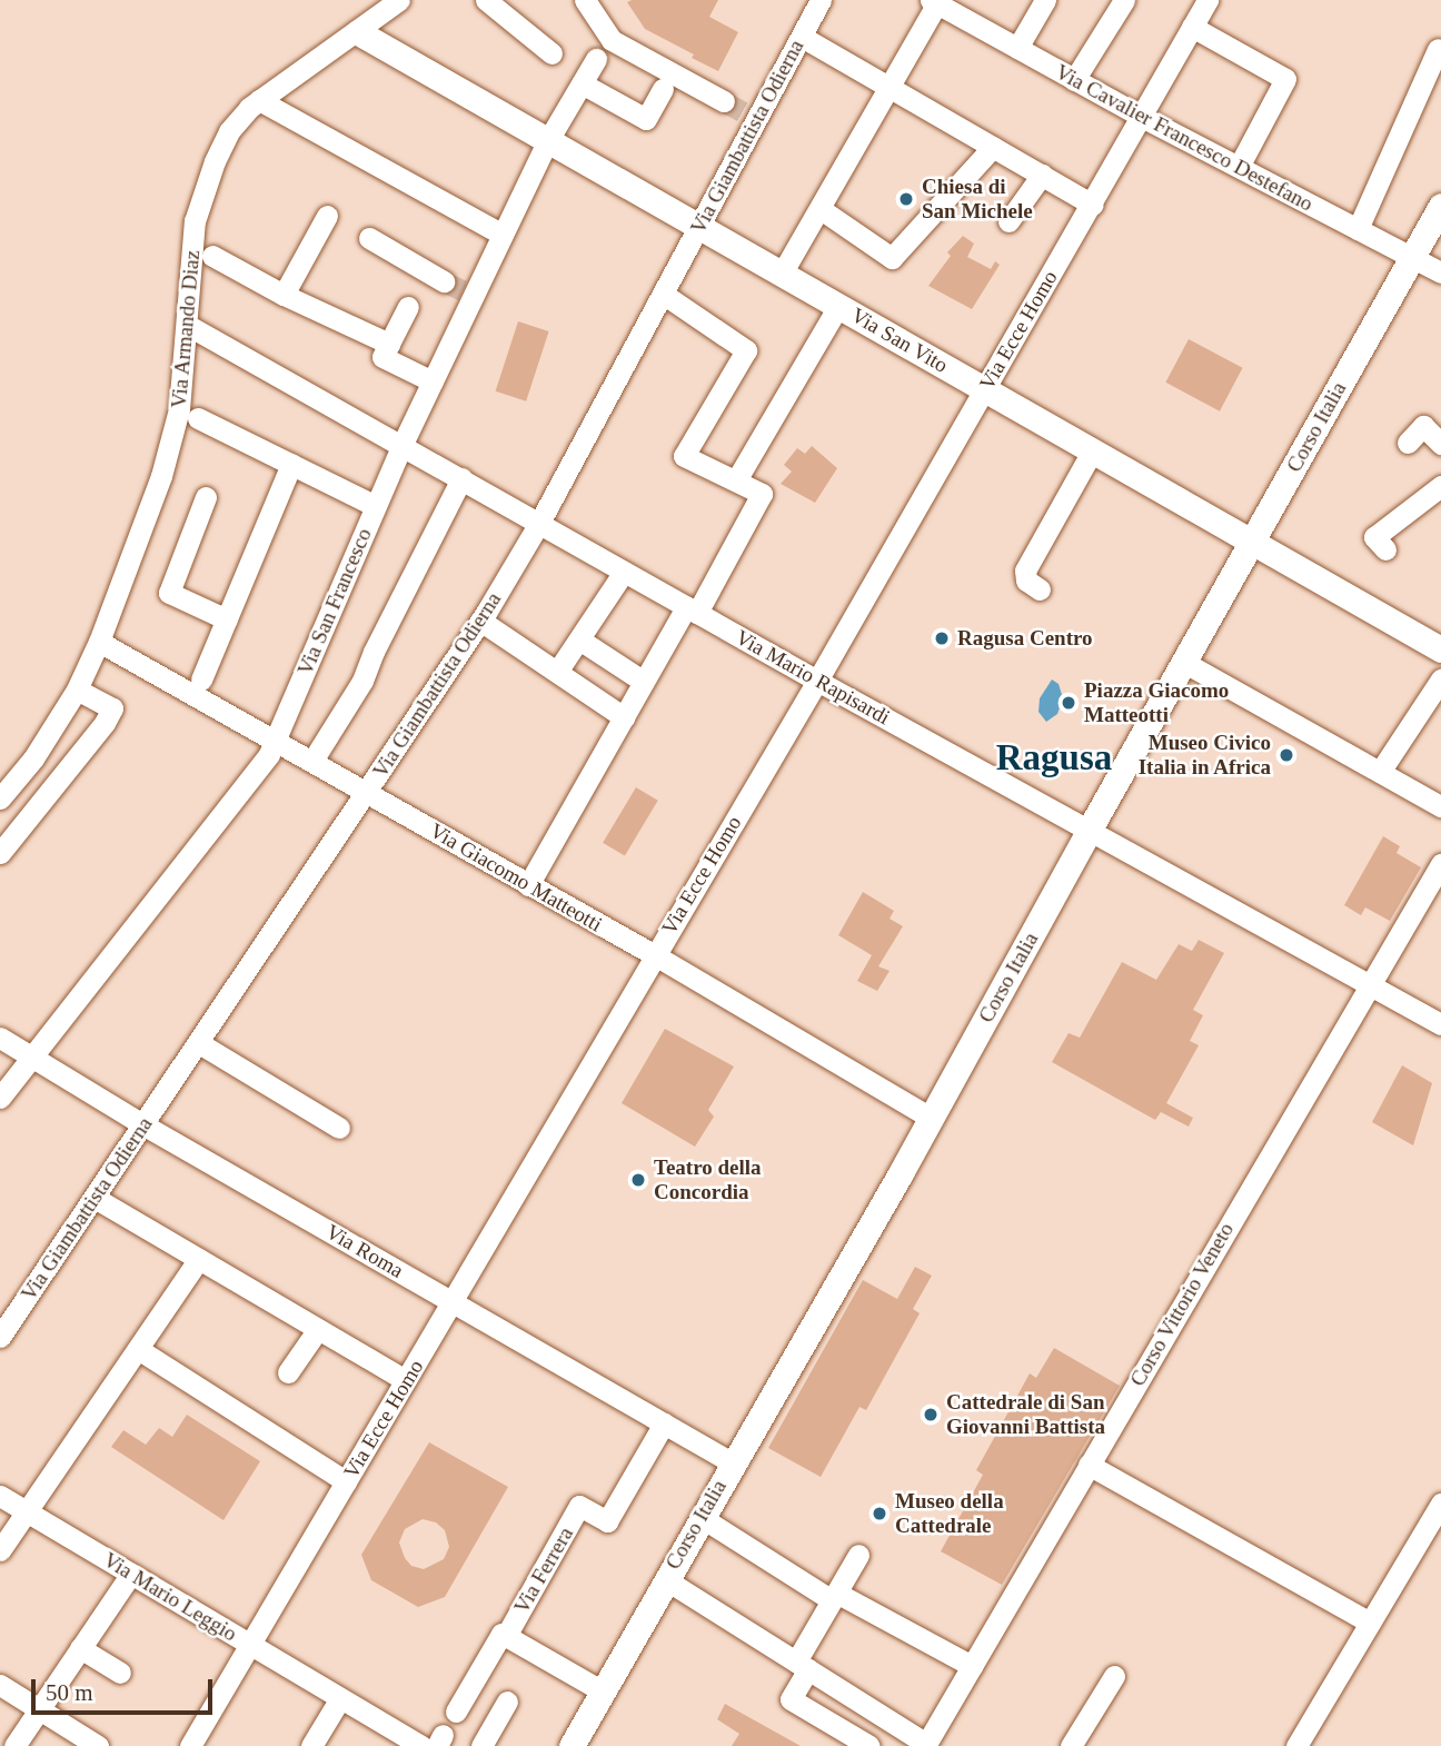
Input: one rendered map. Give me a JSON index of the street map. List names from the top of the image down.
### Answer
{
  "streets": {
    "street": [
      "Via Giambattista Odierna",
      "Via Cavalier Francesco Destefano",
      "Via Armando Diaz",
      "Via Ecce Homo",
      "Via San Vito",
      "Corso Italia",
      "Via San Francesco",
      "Via Mario Rapisardi",
      "Via Giacomo Matteotti",
      "Via Roma",
      "Corso Vittorio Veneto",
      "Via Ferrera",
      "Via Mario Leggio"
    ]
  },
  "crossings": [
    ["Via Giambattista Odierna", "Via San Vito"],
    ["Via Giambattista Odierna", "Via Mario Rapisardi"],
    ["Via Giambattista Odierna", "Via Giacomo Matteotti"],
    ["Via Giambattista Odierna", "Via Roma"],
    ["Via Cavalier Francesco Destefano", "Via Ecce Homo"],
    ["Via Cavalier Francesco Destefano", "Corso Italia"],
    ["Via Armando Diaz", "Via San Vito"],
    ["Via Armando Diaz", "Via Mario Rapisardi"],
    ["Via Armando Diaz", "Via Giacomo Matteotti"],
    ["Via Ecce Homo", "Via San Vito"],
    ["Via Ecce Homo", "Via Mario Rapisardi"],
    ["Via Ecce Homo", "Via Giacomo Matteotti"],
    ["Via Ecce Homo", "Via Roma"],
    ["Via Ecce Homo", "Via Mario Leggio"],
    ["Via San Vito", "Corso Italia"],
    ["Via San Vito", "Via San Francesco"],
    ["Corso Italia", "Via Mario Rapisardi"],
    ["Corso Italia", "Via Giacomo Matteotti"],
    ["Corso Italia", "Via Roma"],
    ["Via San Francesco", "Via Mario Rapisardi"],
    ["Via San Francesco", "Via Giacomo Matteotti"],
    ["Via San Francesco", "Via Roma"],
    ["Via Mario Rapisardi", "Corso Vittorio Veneto"],
    ["Via Roma", "Via Ferrera"]
  ],
  "districts": ["Ragusa"],
  "places": [
    "Chiesa di San Michele",
    "Ragusa Centro",
    "Piazza Giacomo Matteotti",
    "Museo Civico Italia in Africa",
    "Teatro della Concordia",
    "Cattedrale di San Giovanni Battista",
    "Museo della Cattedrale"
  ],
  "scale_bar": "50 m"
}
